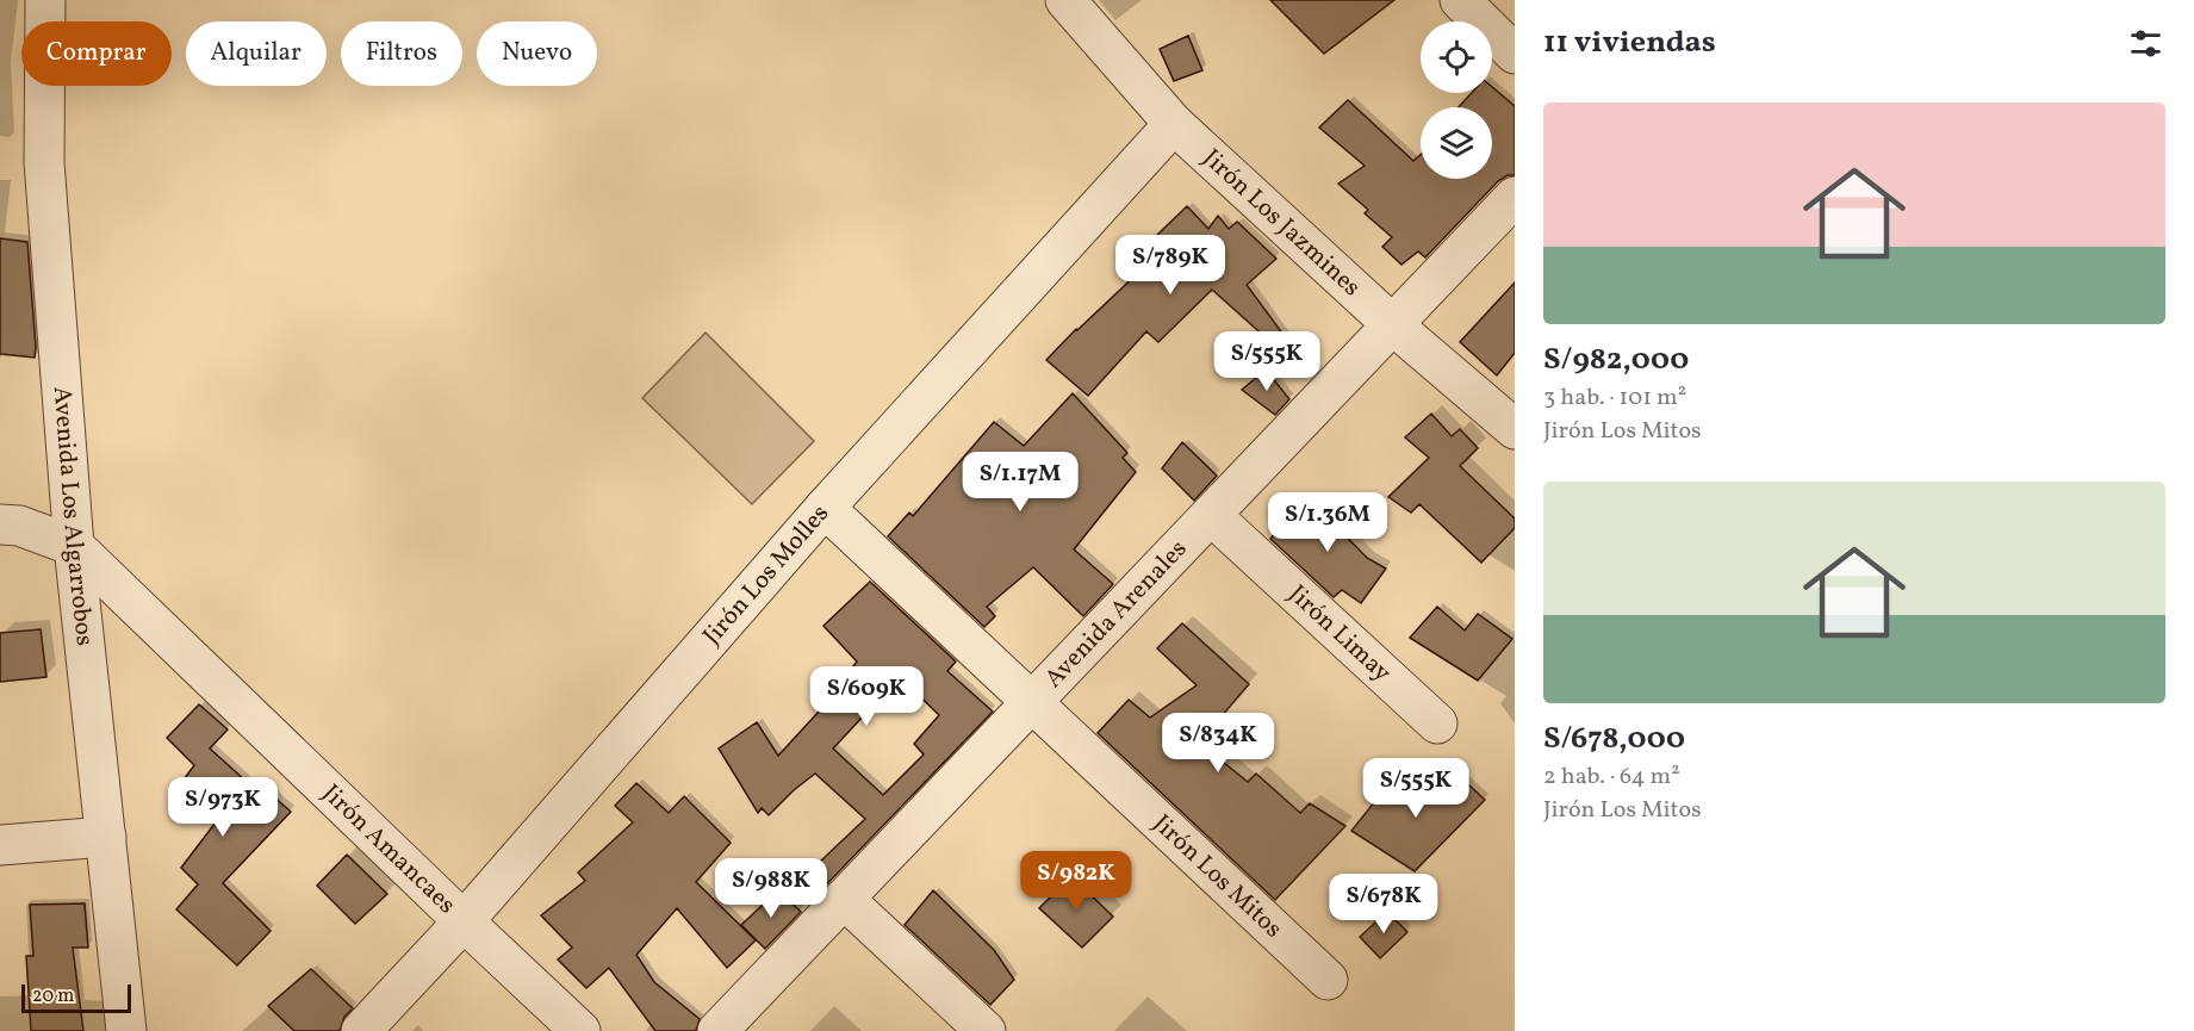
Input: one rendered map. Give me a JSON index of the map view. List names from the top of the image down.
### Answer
{
  "streets": {
    "street": [
      "Jirón Los Jazmines",
      "Avenida Los Algarrobos",
      "Jirón Los Molles",
      "Avenida Arenales",
      "Jirón Limay",
      "Jirón Amancaes",
      "Jirón Los Mitos"
    ]
  },
  "crossings": [
    ["Jirón Los Jazmines", "Jirón Los Molles"],
    ["Jirón Los Jazmines", "Avenida Arenales"],
    ["Avenida Los Algarrobos", "Jirón Amancaes"],
    ["Jirón Los Molles", "Jirón Amancaes"],
    ["Jirón Los Molles", "Jirón Los Mitos"],
    ["Avenida Arenales", "Jirón Limay"],
    ["Avenida Arenales", "Jirón Los Mitos"]
  ],
  "scale_bar": "20 m",
  "page": {
    "heading": "11 viviendas",
    "chip": [
      "Comprar",
      "Alquilar",
      "Filtros",
      "Nuevo"
    ],
    "list": [
      {
        "name": "S/982,000",
        "note": "3 hab. · 101 m² · Jirón Los Mitos"
      },
      {
        "name": "S/678,000",
        "note": "2 hab. · 64 m² · Jirón Los Mitos"
      }
    ],
    "price": [
      "S/789K",
      "S/555K",
      "S/1.17M",
      "S/1.36M",
      "S/609K",
      "S/834K",
      "S/555K",
      "S/973K",
      "S/982K",
      "S/988K",
      "S/678K"
    ],
    "scale": "20 m"
  }
}
